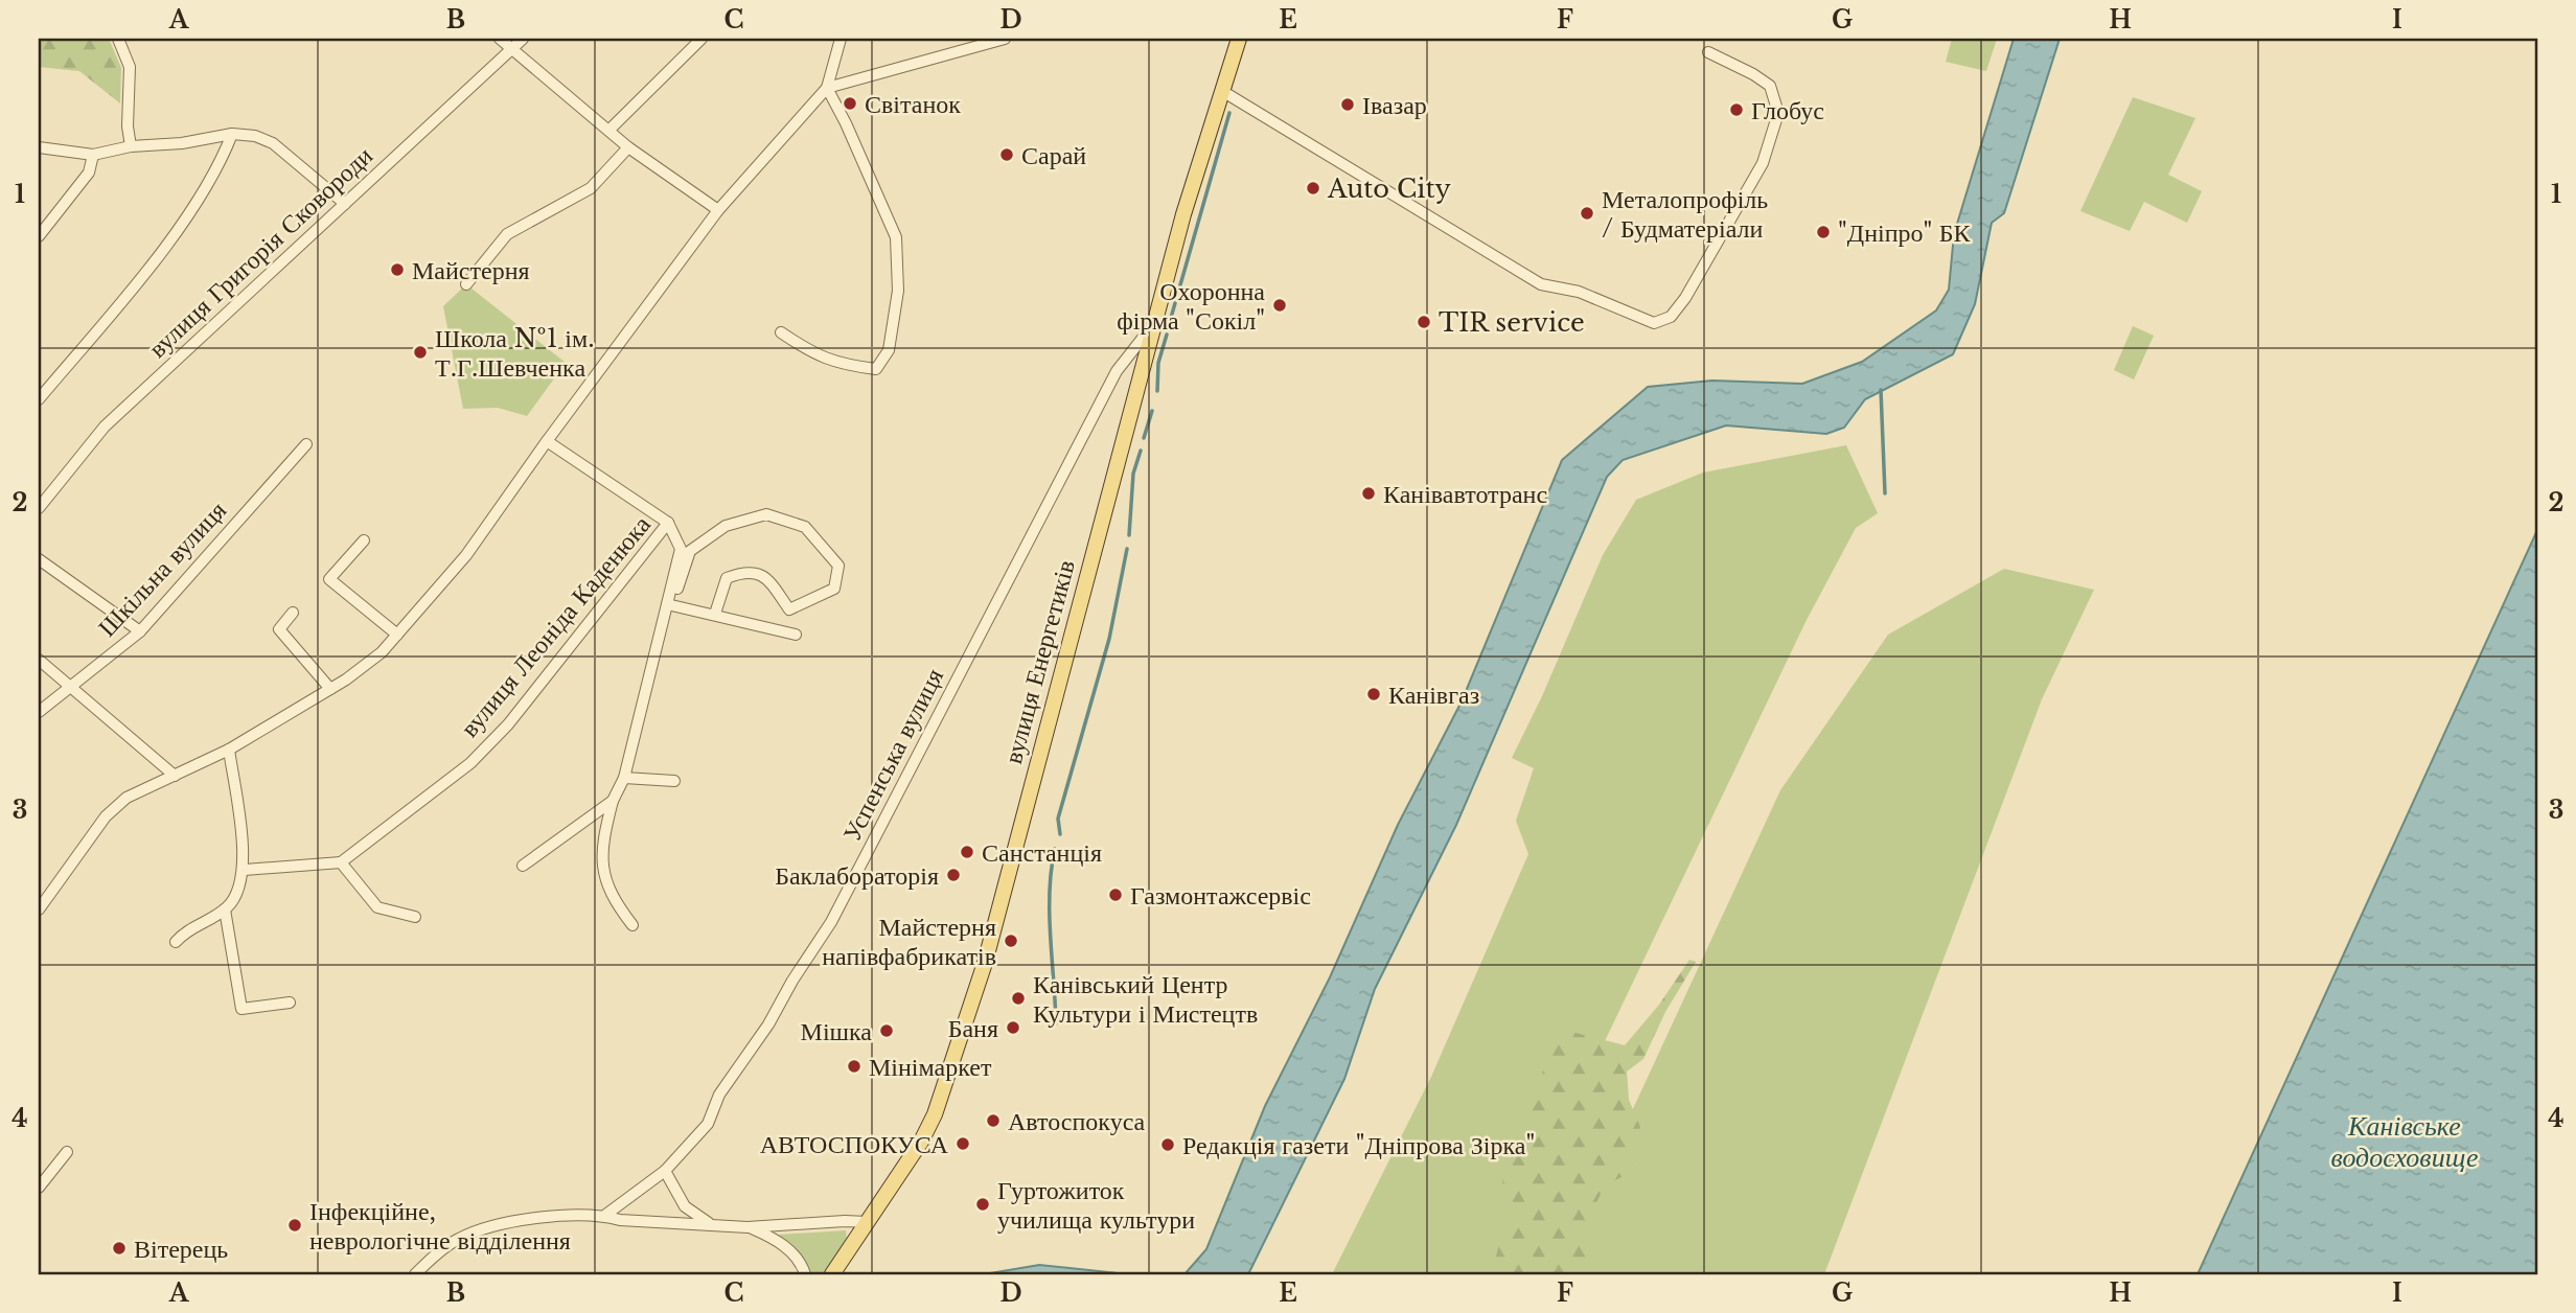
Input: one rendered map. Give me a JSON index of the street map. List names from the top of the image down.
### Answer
{
  "streets": {
    "main road": ["вулиця Енергетиків"],
    "street": [
      "вулиця Григорія Сковороди",
      "Шкільна вулиця",
      "вулиця Леоніда Каденюка",
      "Успенська вулиця"
    ]
  },
  "crossings": [
    ["вулиця Енергетиків", "Успенська вулиця"]
  ],
  "water": ["Канівське водосховище"],
  "places": [
    "Світанок",
    "Івазар",
    "Глобус",
    "Сарай",
    "Auto City",
    "Металопрофіль / Будматеріали",
    "\"Дніпро\" БК",
    "Майстерня",
    "Охоронна фірма \"Сокіл\"",
    "TIR service",
    "Школа №1 ім. Т.Г.Шевченка",
    "Канівавтотранс",
    "Канівгаз",
    "Санстанція",
    "Баклабораторія",
    "Газмонтажсервіс",
    "Майстерня напівфабрикатів",
    "Канівський Центр Культури і Мистецтв",
    "Баня",
    "Мішка",
    "Мінімаркет",
    "Автоспокуса",
    "АВТОСПОКУСА",
    "Редакція газети \"Дніпрова Зірка\"",
    "Гуртожиток училища культури",
    "Інфекційне, неврологічне відділення",
    "Вітерець"
  ],
  "grid": {
    "columns": [
      "A",
      "B",
      "C",
      "D",
      "E",
      "F",
      "G",
      "H",
      "I"
    ],
    "rows": [
      "1",
      "2",
      "3",
      "4"
    ]
  }
}
